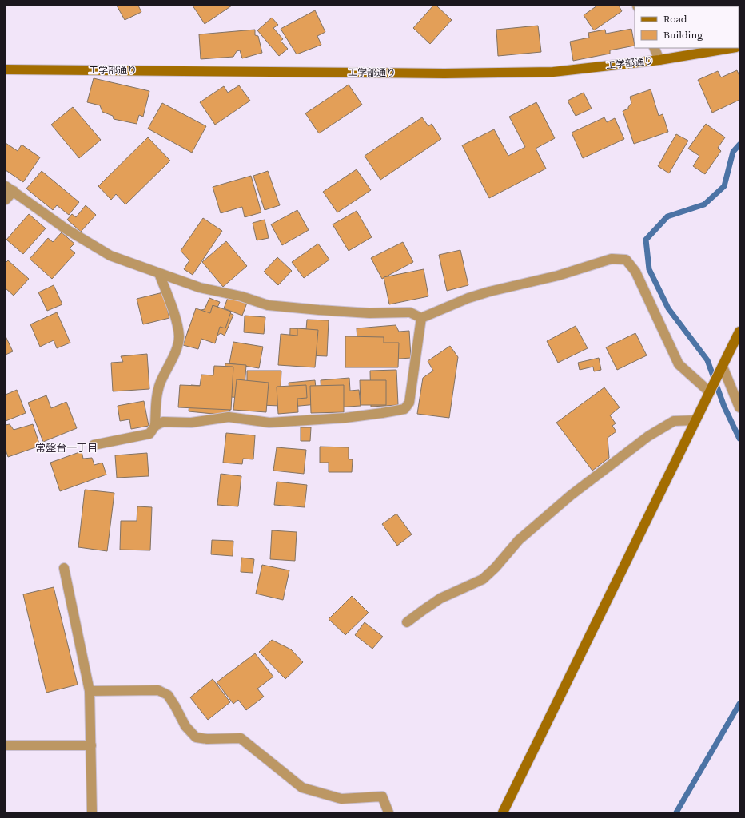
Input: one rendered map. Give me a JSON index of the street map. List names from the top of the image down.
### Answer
{
  "streets": {
    "street": ["工学部通り"]
  },
  "districts": ["常盤台一丁目"],
  "legend": ["Road", "Building"]
}
